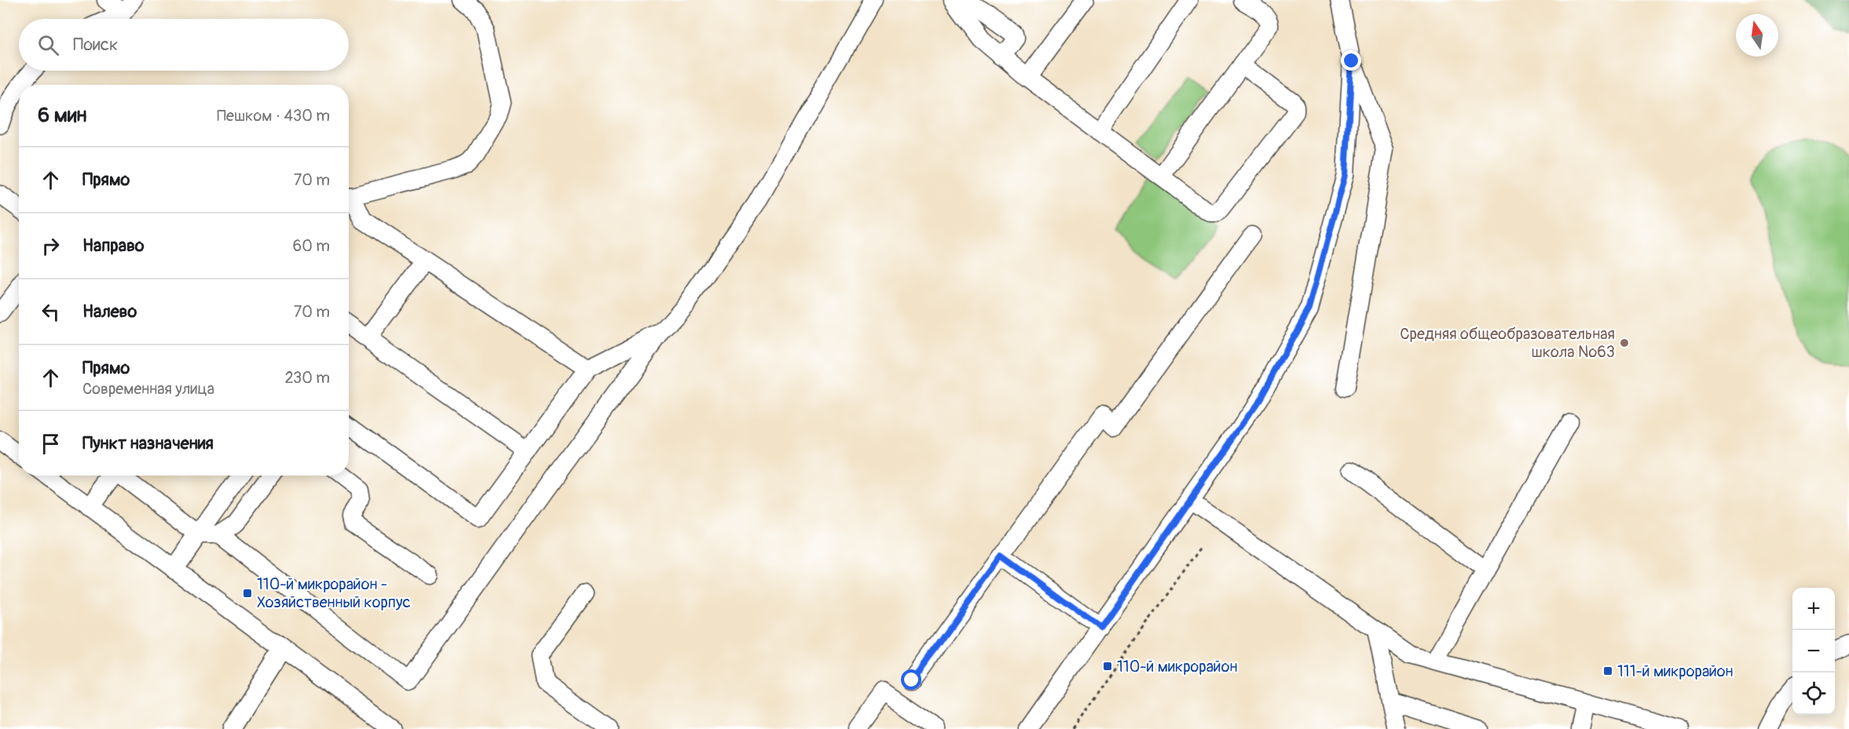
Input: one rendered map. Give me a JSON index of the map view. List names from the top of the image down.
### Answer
{
  "places": {
    "other": ["Средняя общеобразовательная школа №63"],
    "transit": ["110-й микрорайон - Хозяйственный корпус", "110-й микрорайон", "111-й микрорайон"]
  },
  "north": "top",
  "page": {
    "search": "Поиск",
    "heading": ["6 мин", "Пешком · 430 m"],
    "list": [
      ["Прямо", "70 m"],
      ["Направо", "60 m"],
      ["Налево", "70 m"],
      ["Прямо", "Современная улица", "230 m"],
      "Пункт назначения"
    ],
    "map_buttons": ["+", "−"]
  }
}
